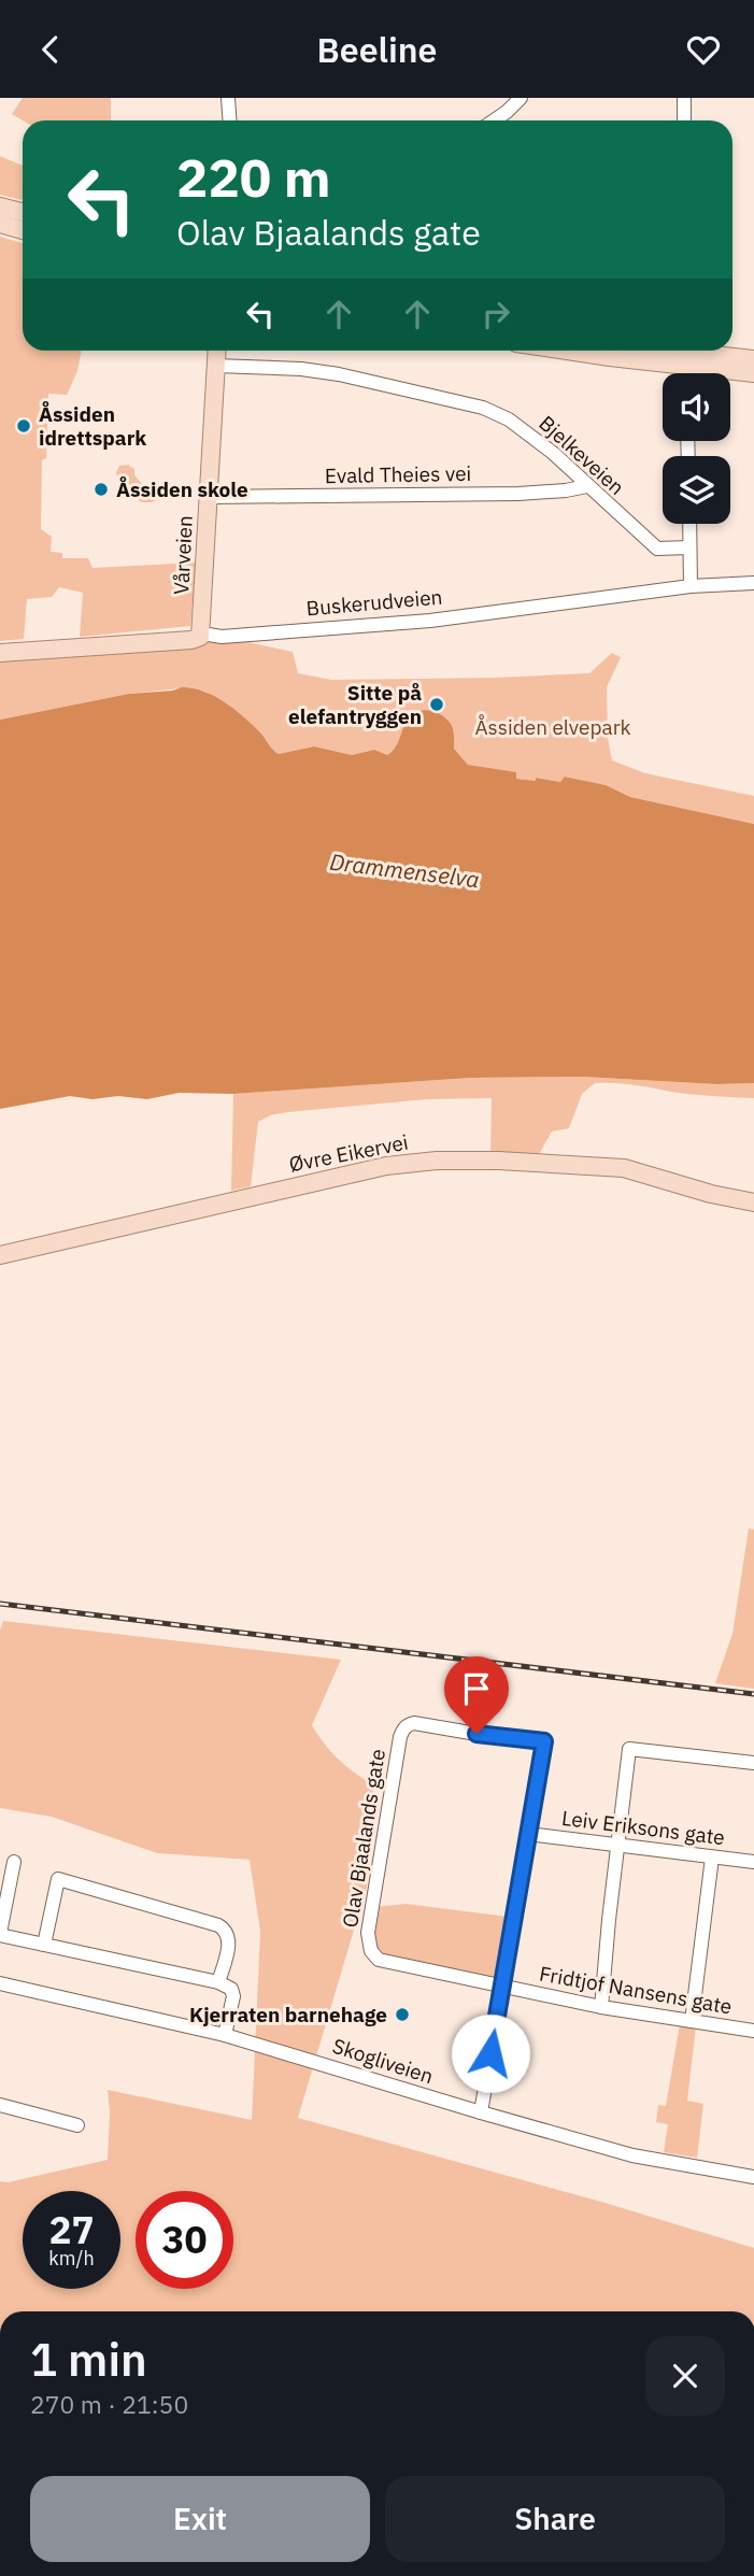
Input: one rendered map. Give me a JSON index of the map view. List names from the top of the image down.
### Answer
{
  "streets": {
    "main road": ["Vårveien", "Buskerudveien", "Øvre Eikervei"],
    "street": [
      "Bjelkeveien",
      "Evald Theies vei",
      "Leiv Eriksons gate",
      "Olav Bjaalands gate",
      "Fridtjof Nansens gate",
      "Skogliveien"
    ]
  },
  "crossings": [
    ["Bjelkeveien", "Evald Theies vei"],
    ["Bjelkeveien", "Vårveien"],
    ["Evald Theies vei", "Vårveien"],
    ["Vårveien", "Buskerudveien"],
    ["Leiv Eriksons gate", "Olav Bjaalands gate"],
    ["Olav Bjaalands gate", "Fridtjof Nansens gate"]
  ],
  "water": ["Drammenselva"],
  "parks": ["Åssiden elvepark"],
  "places": [
    "Åssiden idrettspark",
    "Åssiden skole",
    "Sitte på elefantryggen",
    "Kjerraten barnehage"
  ],
  "page": {
    "header": "Beeline",
    "turn": ["220 m", "Olav Bjaalands gate"],
    "speed": "27 km/h",
    "limit": "30",
    "heading": ["1 min", "270 m · 21:50"],
    "buttons": ["Exit", "Share"]
  }
}
